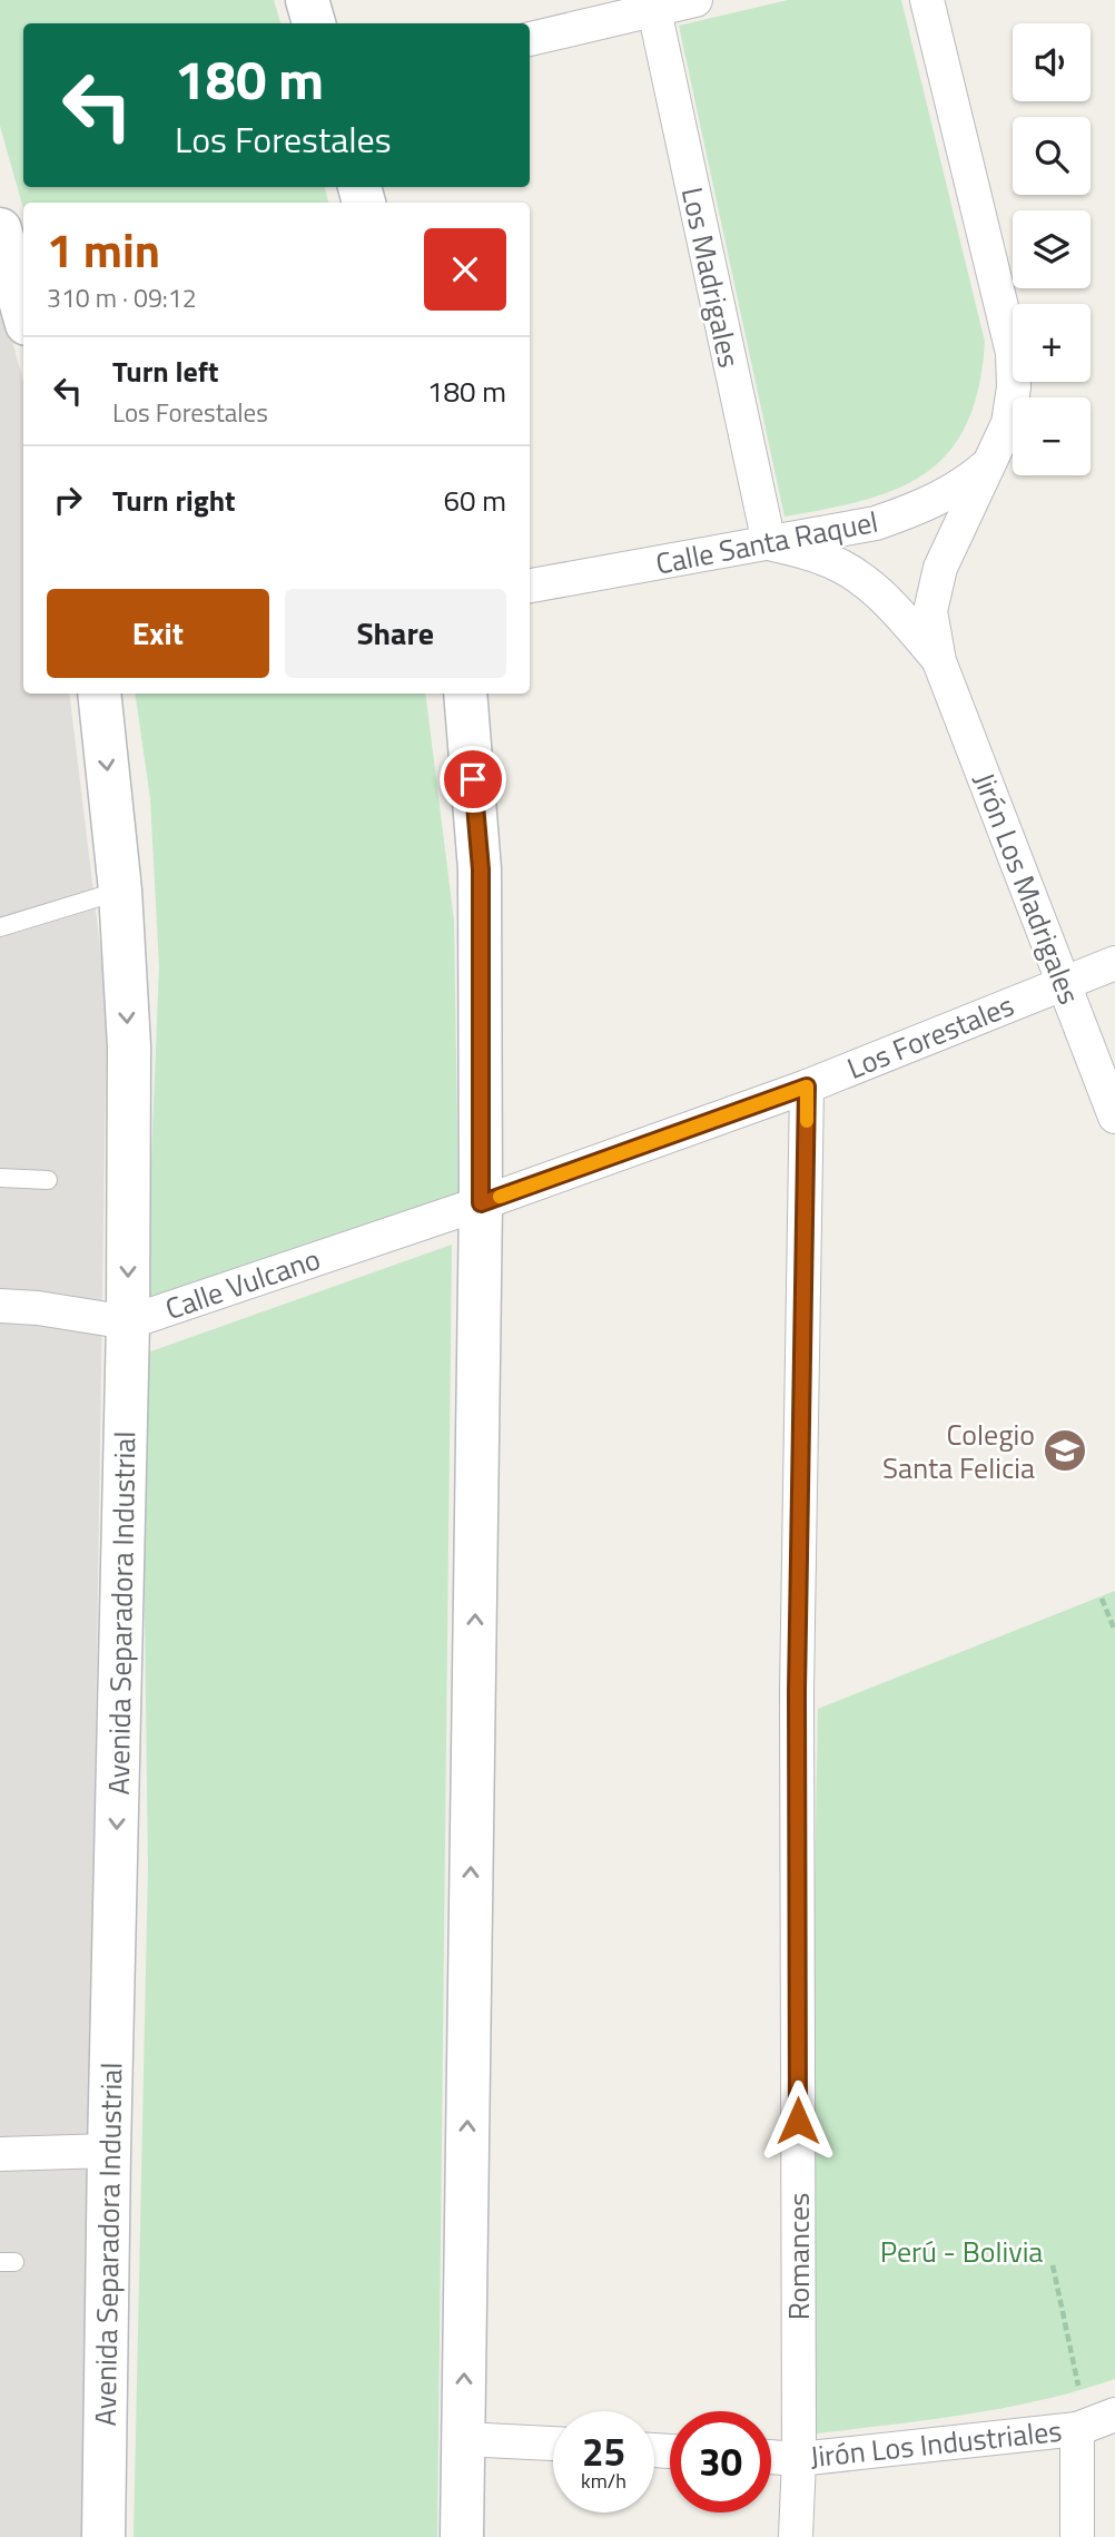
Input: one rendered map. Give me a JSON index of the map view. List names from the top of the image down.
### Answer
{
  "streets": {
    "main road": ["Avenida Separadora Industrial"],
    "street": [
      "Los Madrigales",
      "Calle Santa Raquel",
      "Jirón Los Madrigales",
      "Los Forestales",
      "Calle Vulcano",
      "Romances",
      "Jirón Los Industriales"
    ]
  },
  "crossings": [
    ["Los Madrigales", "Calle Santa Raquel"],
    ["Los Madrigales", "Jirón Los Madrigales"],
    ["Calle Santa Raquel", "Jirón Los Madrigales"],
    ["Jirón Los Madrigales", "Los Forestales"],
    ["Los Forestales", "Calle Vulcano"],
    ["Los Forestales", "Romances"],
    ["Calle Vulcano", "Avenida Separadora Industrial"],
    ["Romances", "Jirón Los Industriales"]
  ],
  "parks": ["Perú - Bolivia"],
  "places": {
    "school or university": ["Colegio Santa Felicia"]
  },
  "page": {
    "map_buttons": ["+", "−"],
    "turn": ["180 m", "Los Forestales"],
    "heading": ["1 min", "310 m · 09:12"],
    "list": [
      {
        "name": "Turn left",
        "note": "Los Forestales",
        "value": "180 m"
      },
      {
        "name": "Turn right",
        "value": "60 m"
      }
    ],
    "buttons": ["Exit", "Share"],
    "speed": "25 km/h",
    "limit": "30"
  }
}
